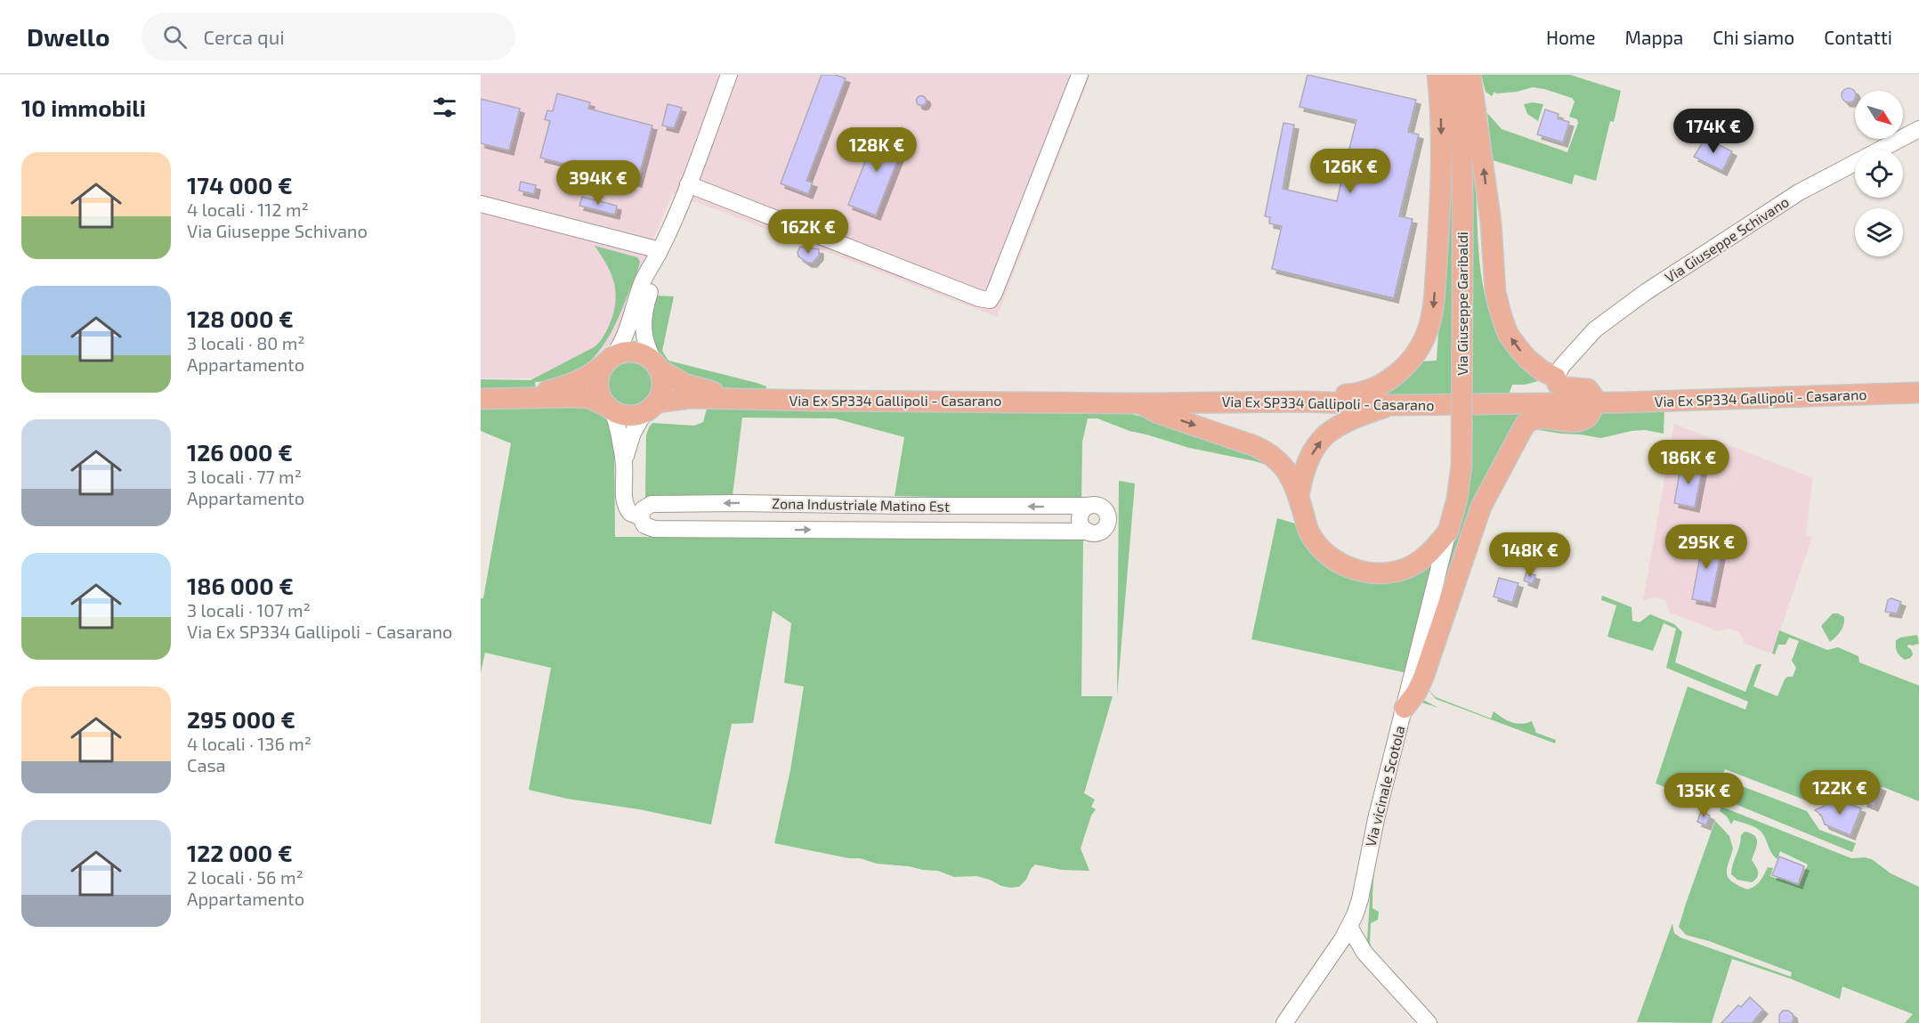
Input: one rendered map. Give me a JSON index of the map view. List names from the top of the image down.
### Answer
{
  "streets": {
    "main road": ["Via Giuseppe Garibaldi", "Via Ex SP334 Gallipoli - Casarano"],
    "street": ["Via Giuseppe Schivano", "Zona Industriale Matino Est", "Via vicinale Scotola"]
  },
  "crossings": [
    ["Via Giuseppe Garibaldi", "Via vicinale Scotola"],
    ["Via Ex SP334 Gallipoli - Casarano", "Zona Industriale Matino Est"]
  ],
  "north": "bottom right",
  "page": {
    "header": "Dwello",
    "search": "Cerca qui",
    "nav": [
      "Home",
      "Mappa",
      "Chi siamo",
      "Contatti"
    ],
    "heading": "10 immobili",
    "price": [
      "174K €",
      "128K €",
      "126K €",
      "394K €",
      "162K €",
      "186K €",
      "295K €",
      "148K €",
      "122K €",
      "135K €"
    ],
    "list": [
      {
        "name": "174 000 €",
        "note": "4 locali · 112 m² · Via Giuseppe Schivano"
      },
      {
        "name": "128 000 €",
        "note": "3 locali · 80 m² · Appartamento"
      },
      {
        "name": "126 000 €",
        "note": "3 locali · 77 m² · Appartamento"
      },
      {
        "name": "186 000 €",
        "note": "3 locali · 107 m² · Via Ex SP334 Gallipoli - Casarano"
      },
      {
        "name": "295 000 €",
        "note": "4 locali · 136 m² · Casa"
      },
      {
        "name": "122 000 €",
        "note": "2 locali · 56 m² · Appartamento"
      }
    ]
  }
}
